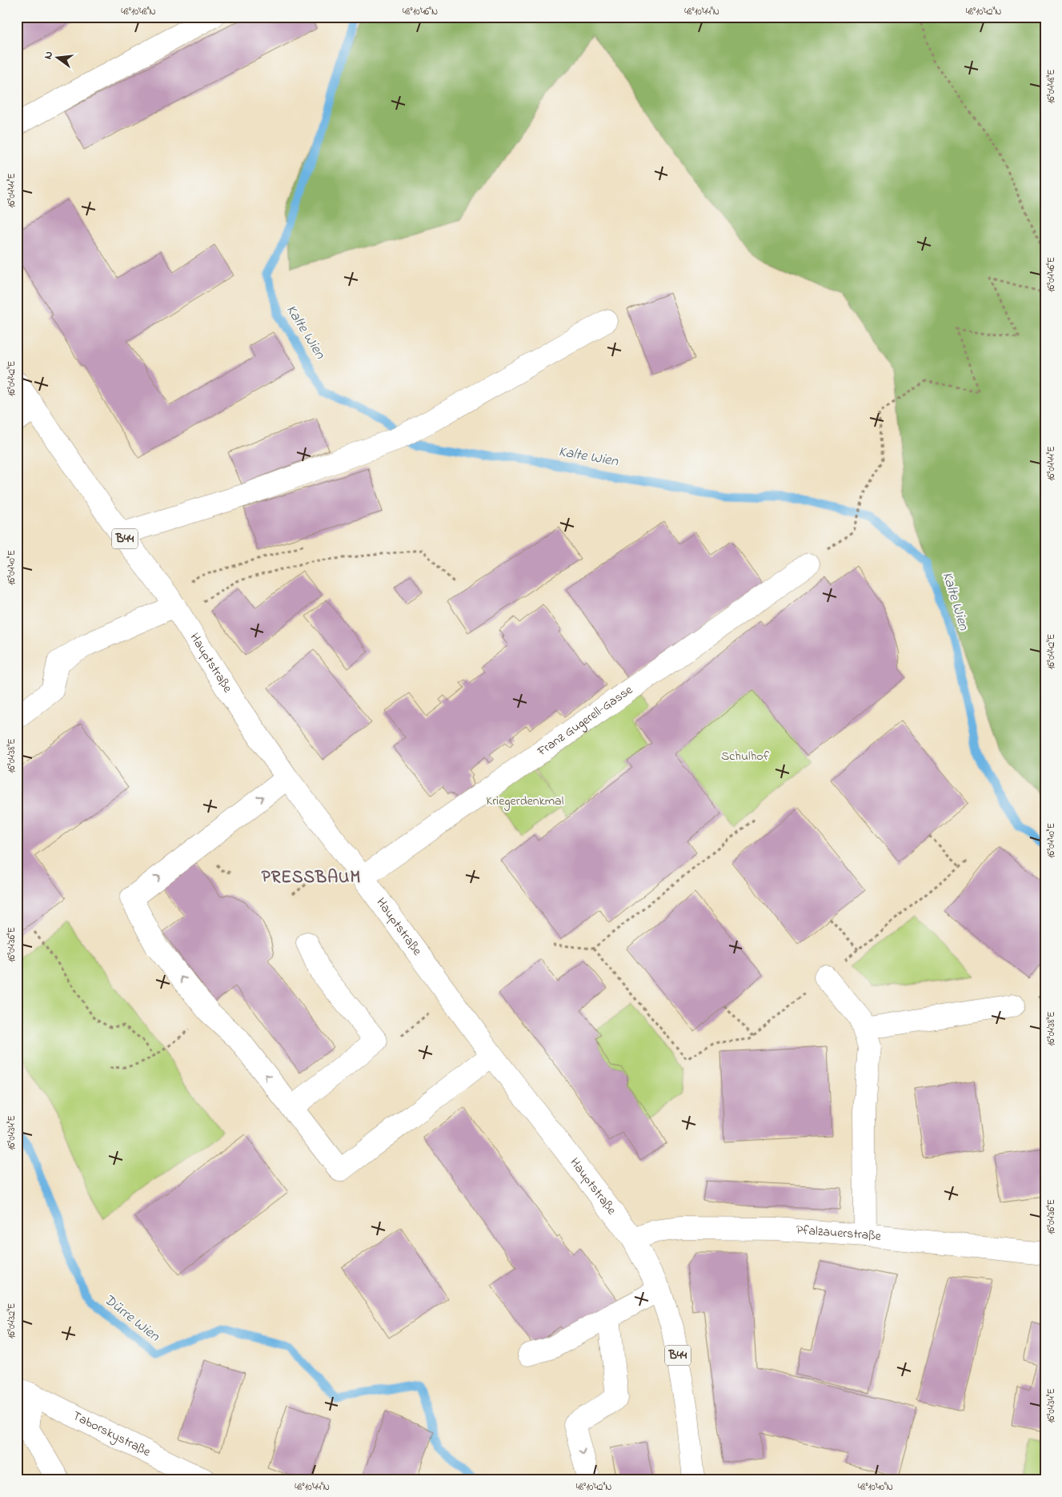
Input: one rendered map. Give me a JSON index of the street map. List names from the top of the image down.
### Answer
{
  "streets": {
    "main road": [
      "B44",
      "Hauptstraße",
      "Franz Gugerell-Gasse",
      "Pfalzauerstraße",
      "Taborskystraße"
    ]
  },
  "crossings": [
    ["Hauptstraße", "Franz Gugerell-Gasse"],
    ["Hauptstraße", "Pfalzauerstraße"]
  ],
  "districts": ["PRESSBAUM"],
  "water": ["Kalte Wien", "Dürre Wien"],
  "parks": ["Schulhof", "Kriegerdenkmal"],
  "north": "left",
  "coordinates": [
    "48°10'48\"N",
    "48°10'46\"N",
    "48°10'44\"N",
    "48°10'42\"N",
    "16°04'48\"E",
    "16°04'44\"E",
    "16°04'46\"E",
    "16°04'42\"E",
    "16°04'40\"E",
    "16°04'38\"E",
    "16°04'36\"E",
    "16°04'34\"E",
    "16°04'32\"E",
    "48°10'40\"N"
  ]
}
